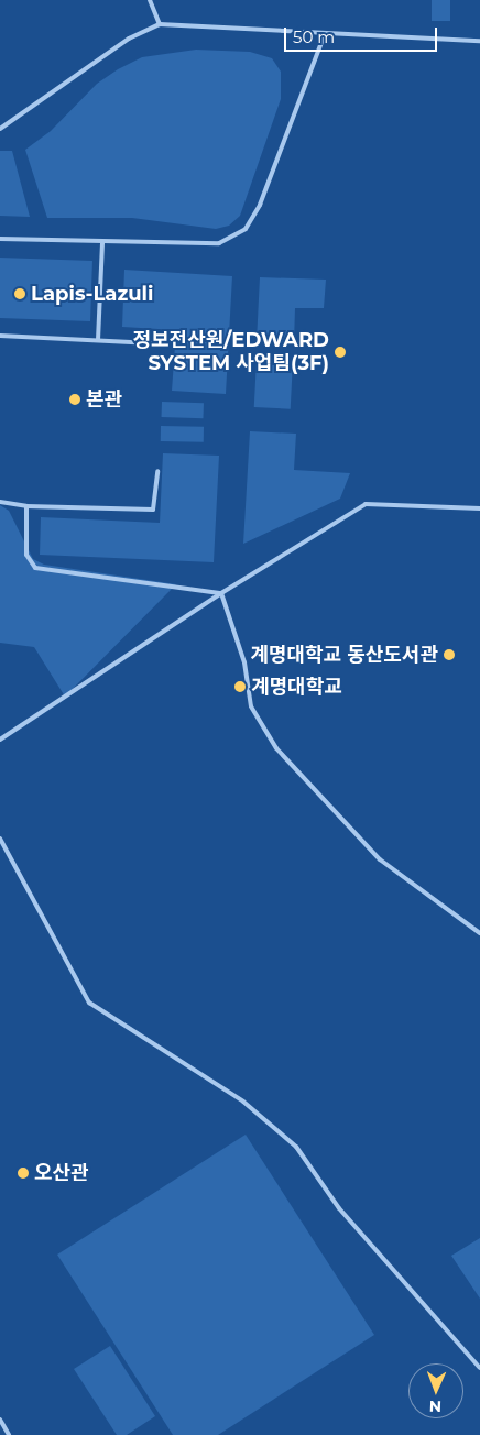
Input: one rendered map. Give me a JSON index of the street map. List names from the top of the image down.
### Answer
{
  "places": [
    "Lapis-Lazuli",
    "정보전산원/EDWARD SYSTEM 사업팀(3F)",
    "본관",
    "계명대학교 동산도서관",
    "계명대학교",
    "오산관"
  ],
  "scale_bar": "50 m",
  "north": "bottom"
}
